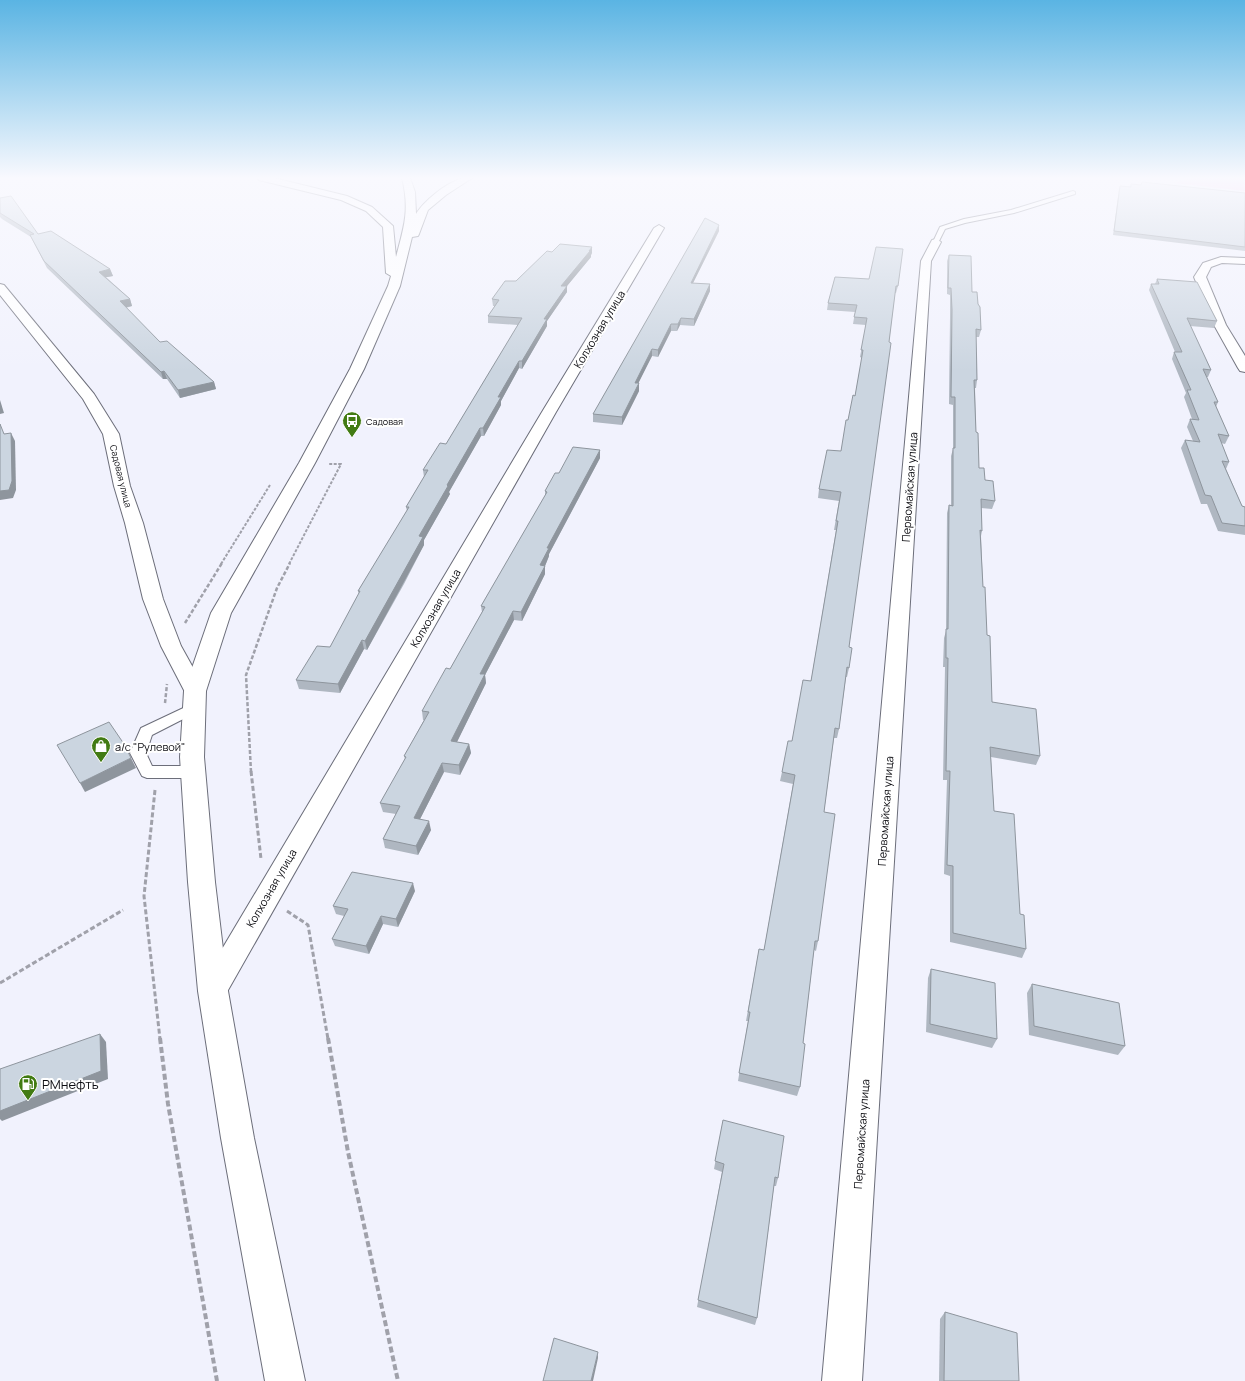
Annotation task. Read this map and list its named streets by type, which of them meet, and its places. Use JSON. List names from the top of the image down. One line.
{"streets":{"street":["Колхозная улица","Садовая улица","Первомайская улица"]},"places":{"bus stop":["Садовая"],"shop":["а/с \"Рулевой\""],"fuel station":["РМнефть"]}}
